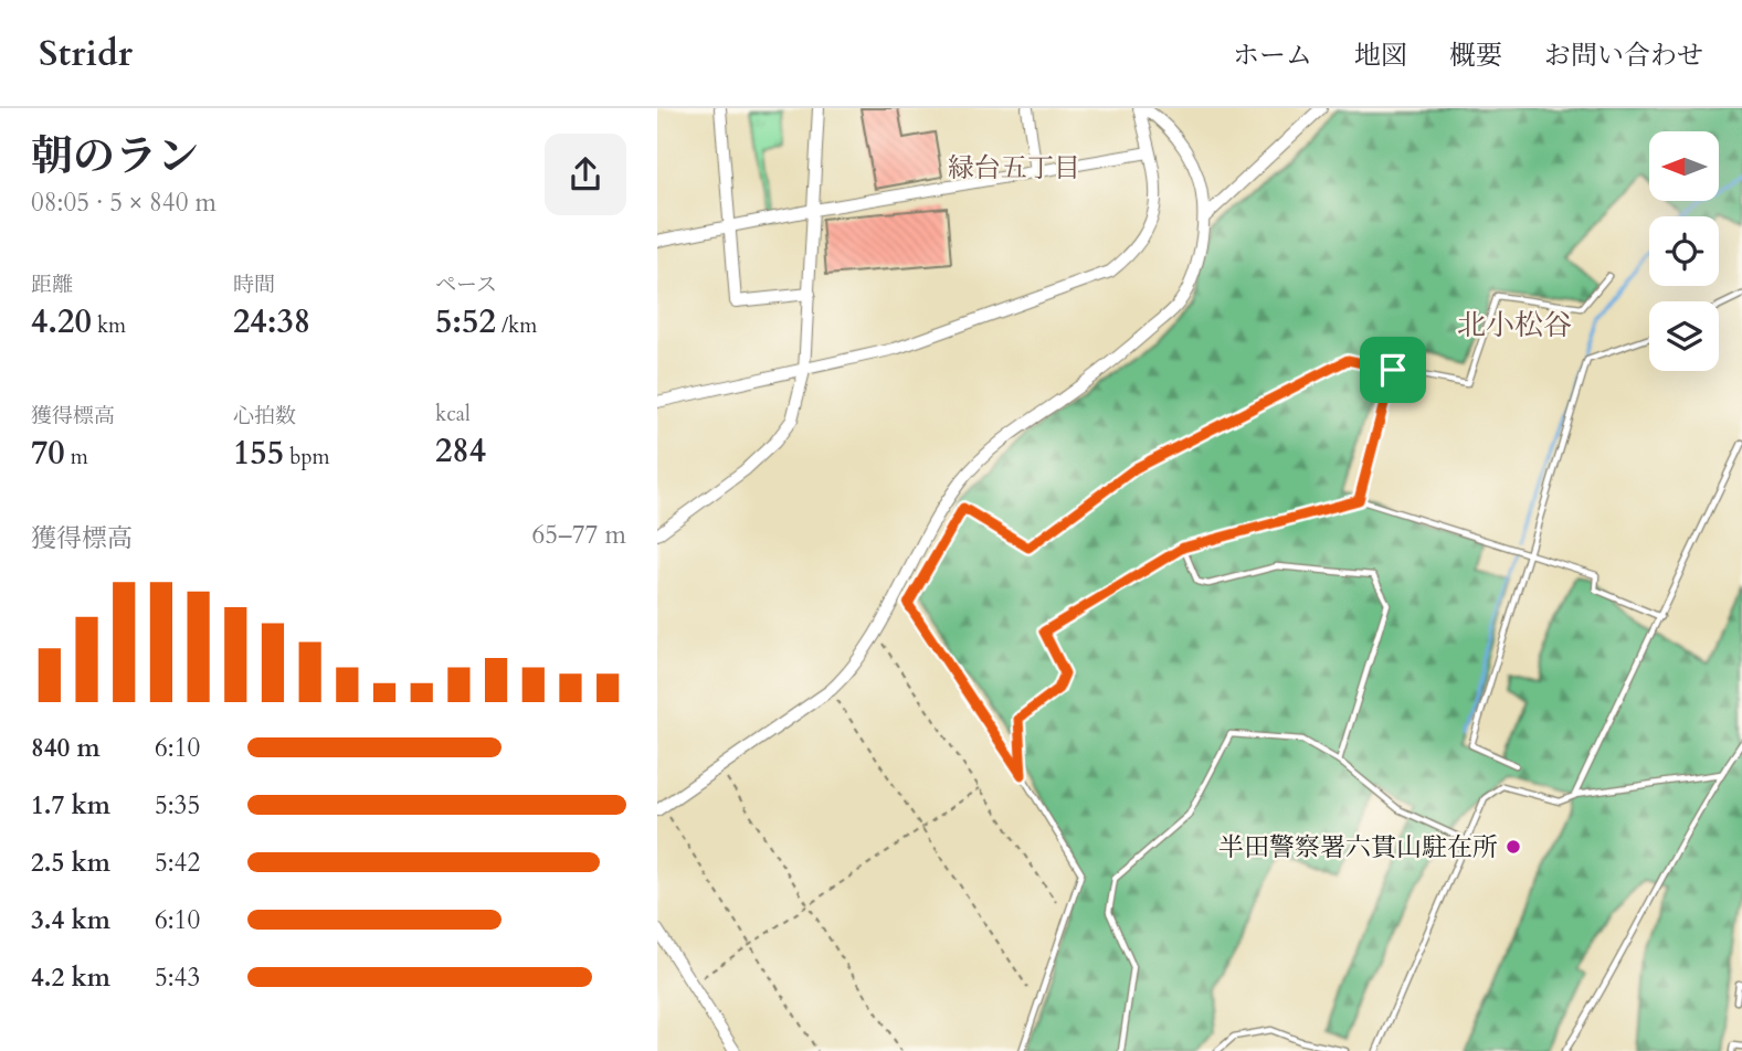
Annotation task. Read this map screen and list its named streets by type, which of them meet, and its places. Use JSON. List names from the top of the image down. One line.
{"districts":["緑台五丁目","北小松谷"],"places":["半田警察署六貫山駐在所"],"north":"left","page":{"header":"Stridr","nav":["ホーム","地図","概要","お問い合わせ"],"heading":["朝のラン","08:05 · 5 × 840 m"],"stats":[["距離","4.20 km"],["時間","24:38"],["ペース","5:52 /km"],["獲得標高","70 m"],["心拍数","155 bpm"],["kcal","284"]],"chart":["獲得標高","65–77 m"],"list":[{"name":"840 m","note":"6:10"},{"name":"1.7 km","note":"5:35"},{"name":"2.5 km","note":"5:42"},{"name":"3.4 km","note":"6:10"},{"name":"4.2 km","note":"5:43"}]}}
